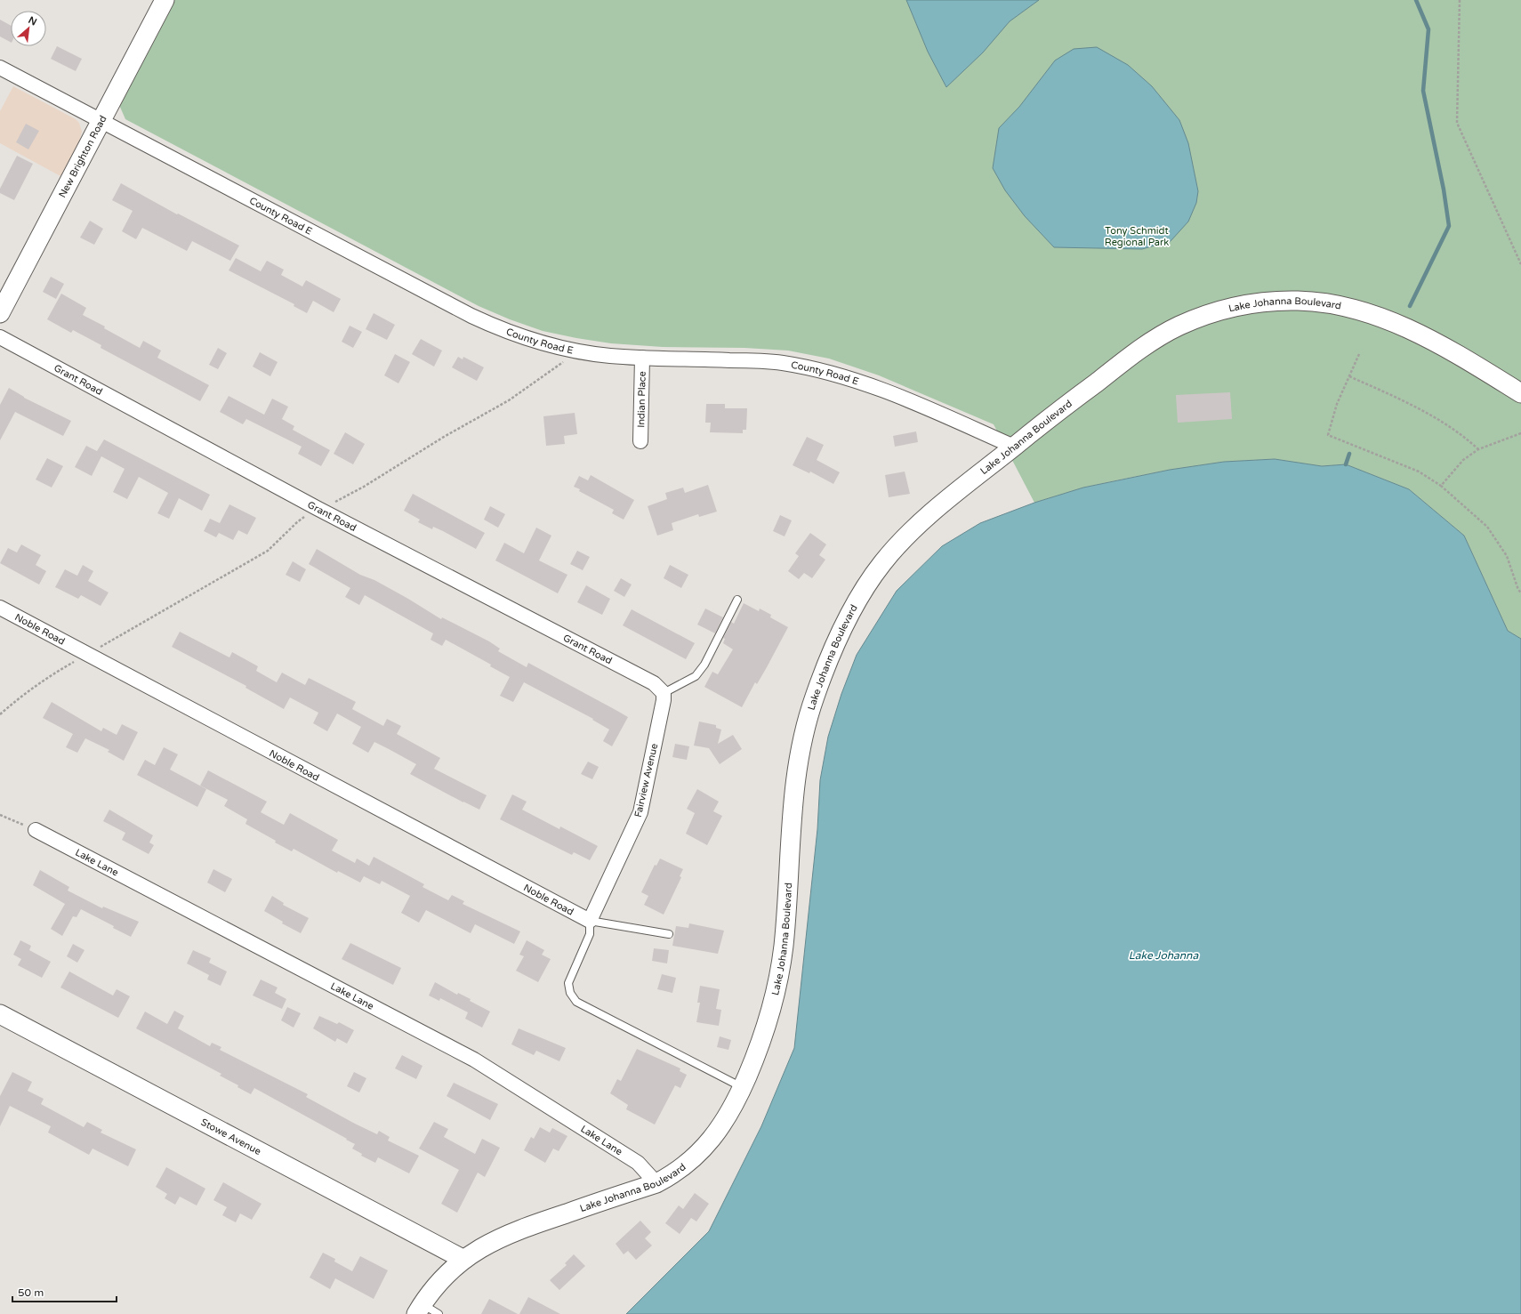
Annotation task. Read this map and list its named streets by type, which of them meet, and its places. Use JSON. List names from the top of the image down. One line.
{"streets":{"street":["New Brighton Road","County Road E","Lake Johanna Boulevard","Grant Road","Indian Place","Noble Road","Fairview Avenue","Lake Lane","Stowe Avenue"]},"crossings":[["New Brighton Road","County Road E"],["County Road E","Lake Johanna Boulevard"],["County Road E","Indian Place"],["Lake Johanna Boulevard","Lake Lane"],["Lake Johanna Boulevard","Stowe Avenue"],["Grant Road","Fairview Avenue"],["Noble Road","Fairview Avenue"]],"water":["Lake Johanna"],"parks":["Tony Schmidt Regional Park"],"scale_bar":"50 m","north":"top right"}
